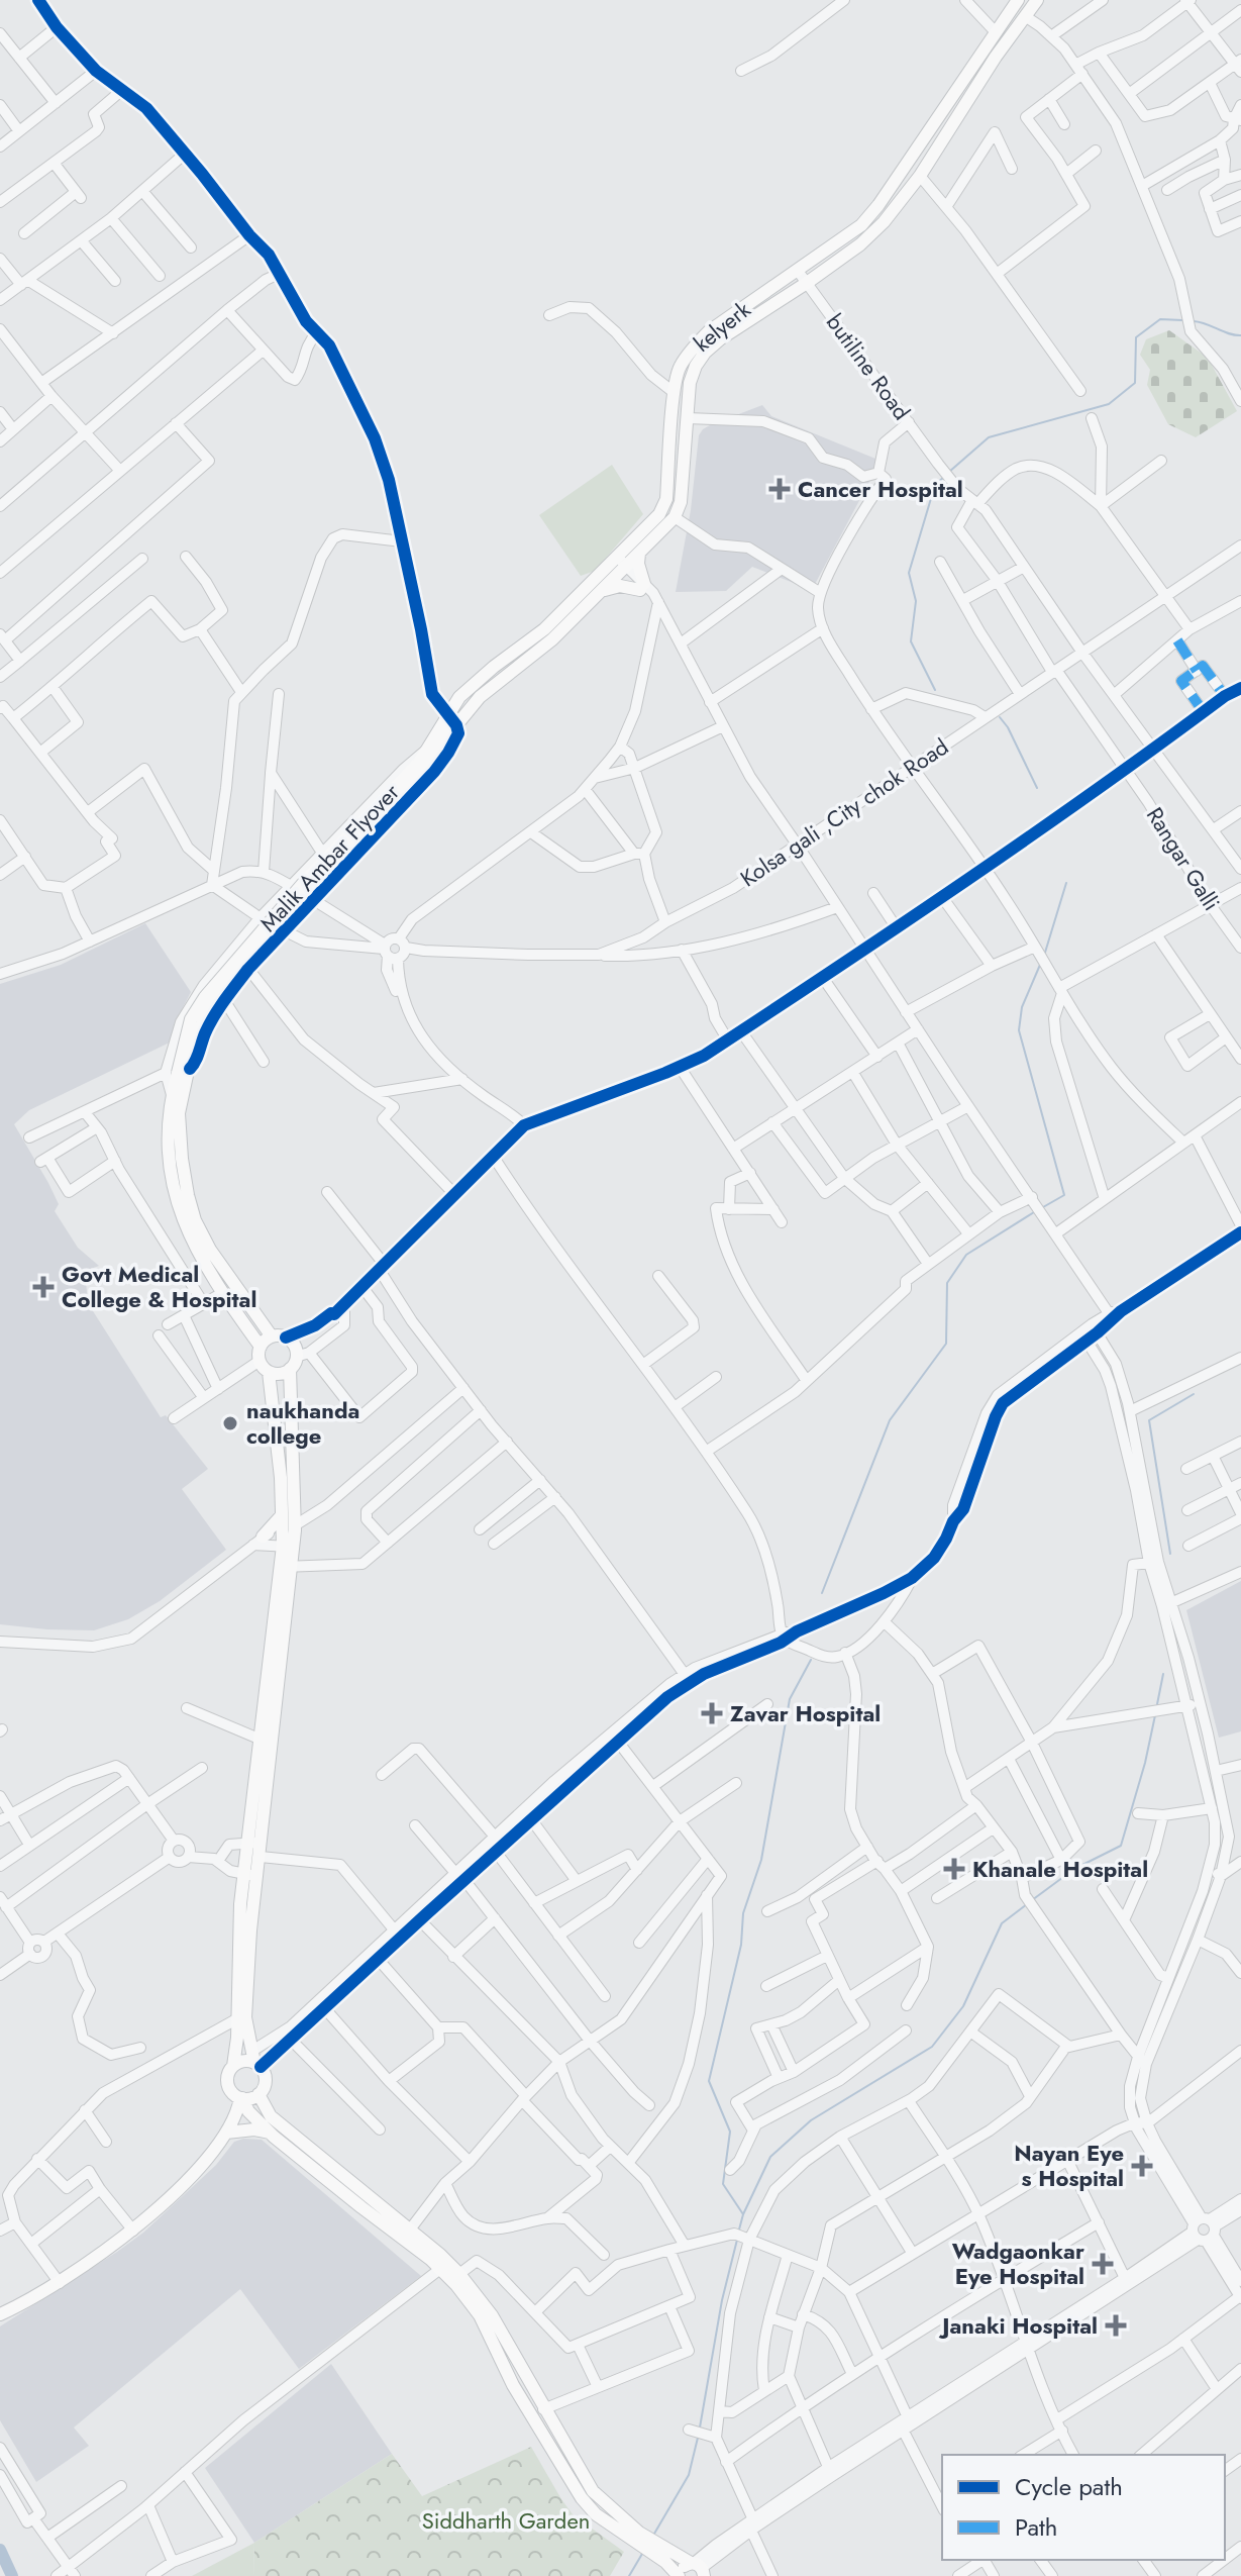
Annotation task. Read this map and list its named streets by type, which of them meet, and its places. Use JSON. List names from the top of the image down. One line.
{"streets":{"main road":["kelyerk","Malik Ambar Flyover"],"street":["butiline Road","Kolsa gali ,City chok Road","Rangar Galli"]},"crossings":[["kelyerk","butiline Road"],["kelyerk","Malik Ambar Flyover"],["butiline Road","Kolsa gali ,City chok Road"],["butiline Road","Rangar Galli"],["Kolsa gali ,City chok Road","Rangar Galli"]],"parks":["Siddharth Garden"],"places":{"health":["Cancer Hospital","Govt Medical College & Hospital","Zavar Hospital","Khanale Hospital","Nayan Eye s Hospital","Wadgaonkar Eye Hospital","Janaki Hospital"],"other":["naukhanda college"]},"legend":["Cycle path","Path"]}
